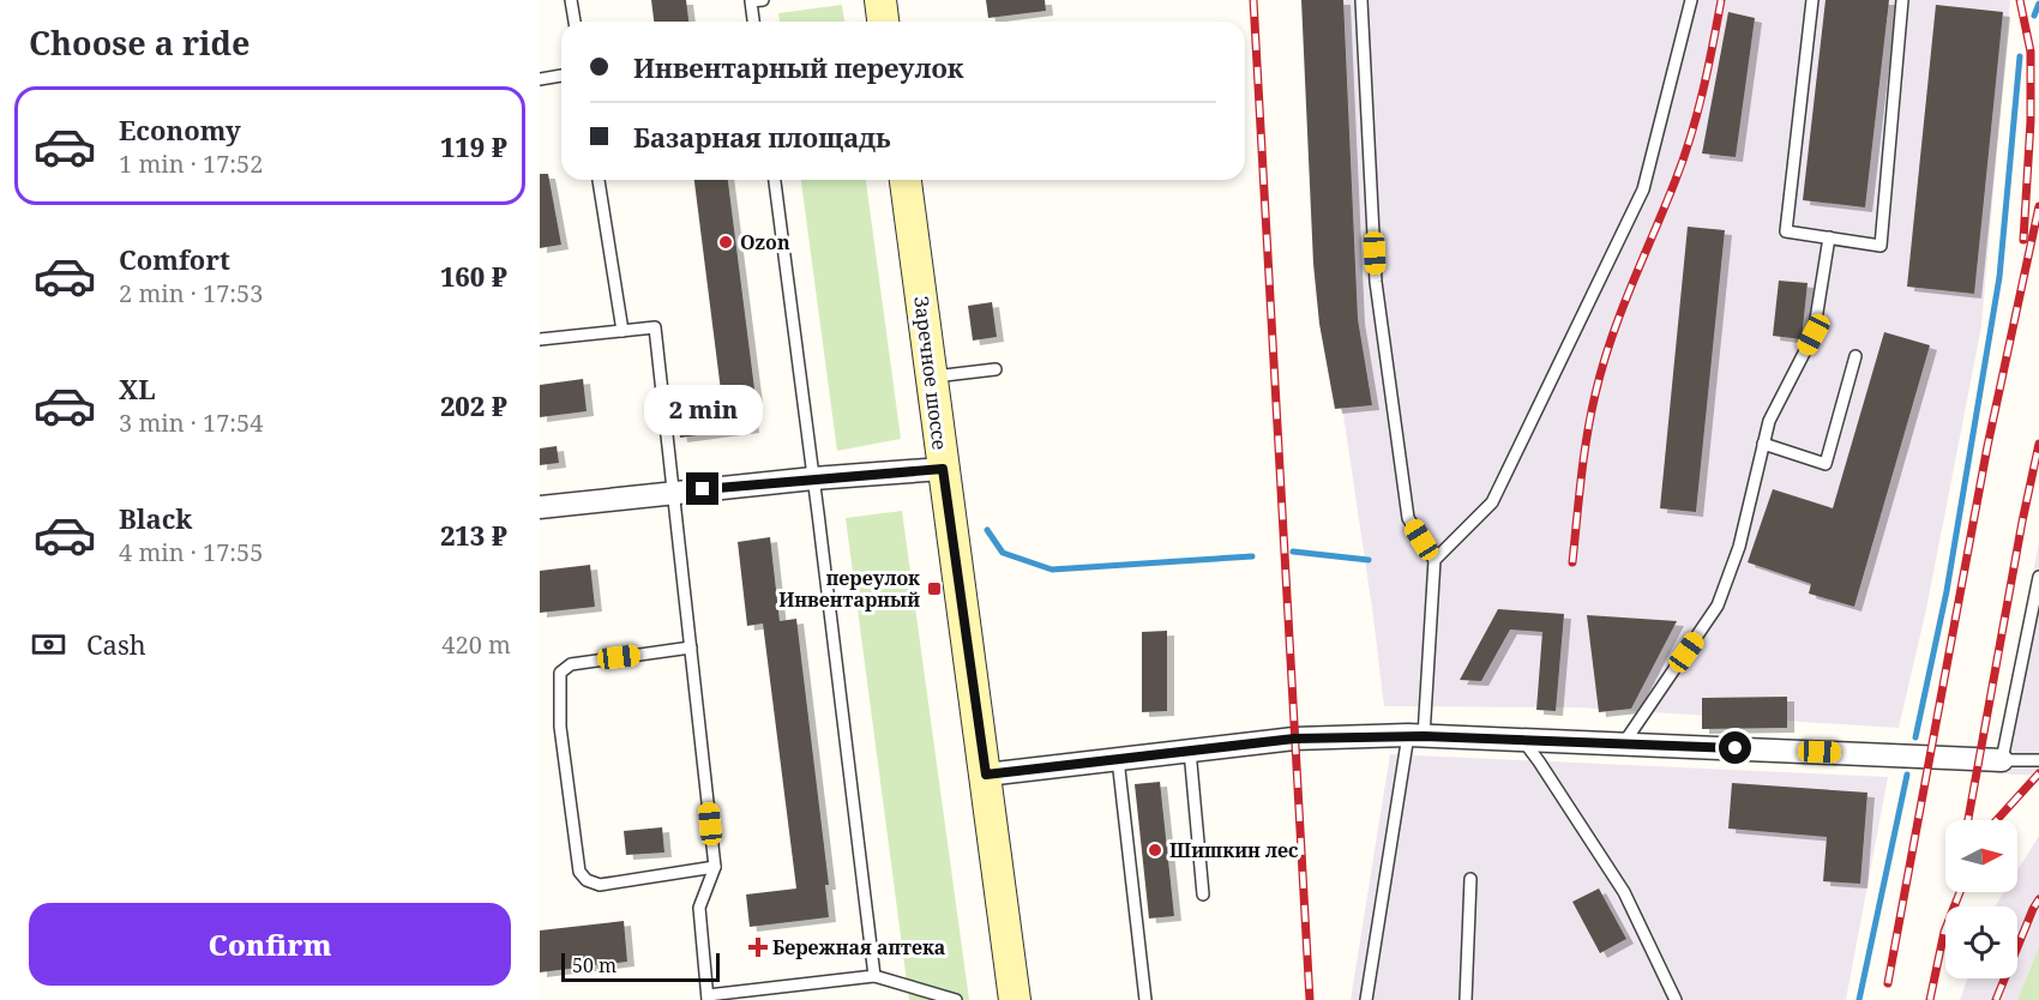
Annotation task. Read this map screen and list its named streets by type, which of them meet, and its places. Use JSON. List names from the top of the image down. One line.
{"streets":{"main road":["Заречное шоссе"]},"places":{"other":["Ozon","Шишкин лес"],"transit":["переулок Инвентарный"],"health":["Бережная аптека"]},"scale_bar":"50 m","north":"right","page":{"heading":"Choose a ride","banner":["Инвентарный переулок","Базарная площадь"],"list":[{"name":"Economy","note":"1 min · 17:52","value":"119 ₽"},{"name":"Comfort","note":"2 min · 17:53","value":"160 ₽"},{"name":"XL","note":"3 min · 17:54","value":"202 ₽"},{"name":"Black","note":"4 min · 17:55","value":"213 ₽"}],"bubble":"2 min","pay":["Cash","420 m"],"buttons":"Confirm","scale":"50 m"}}
